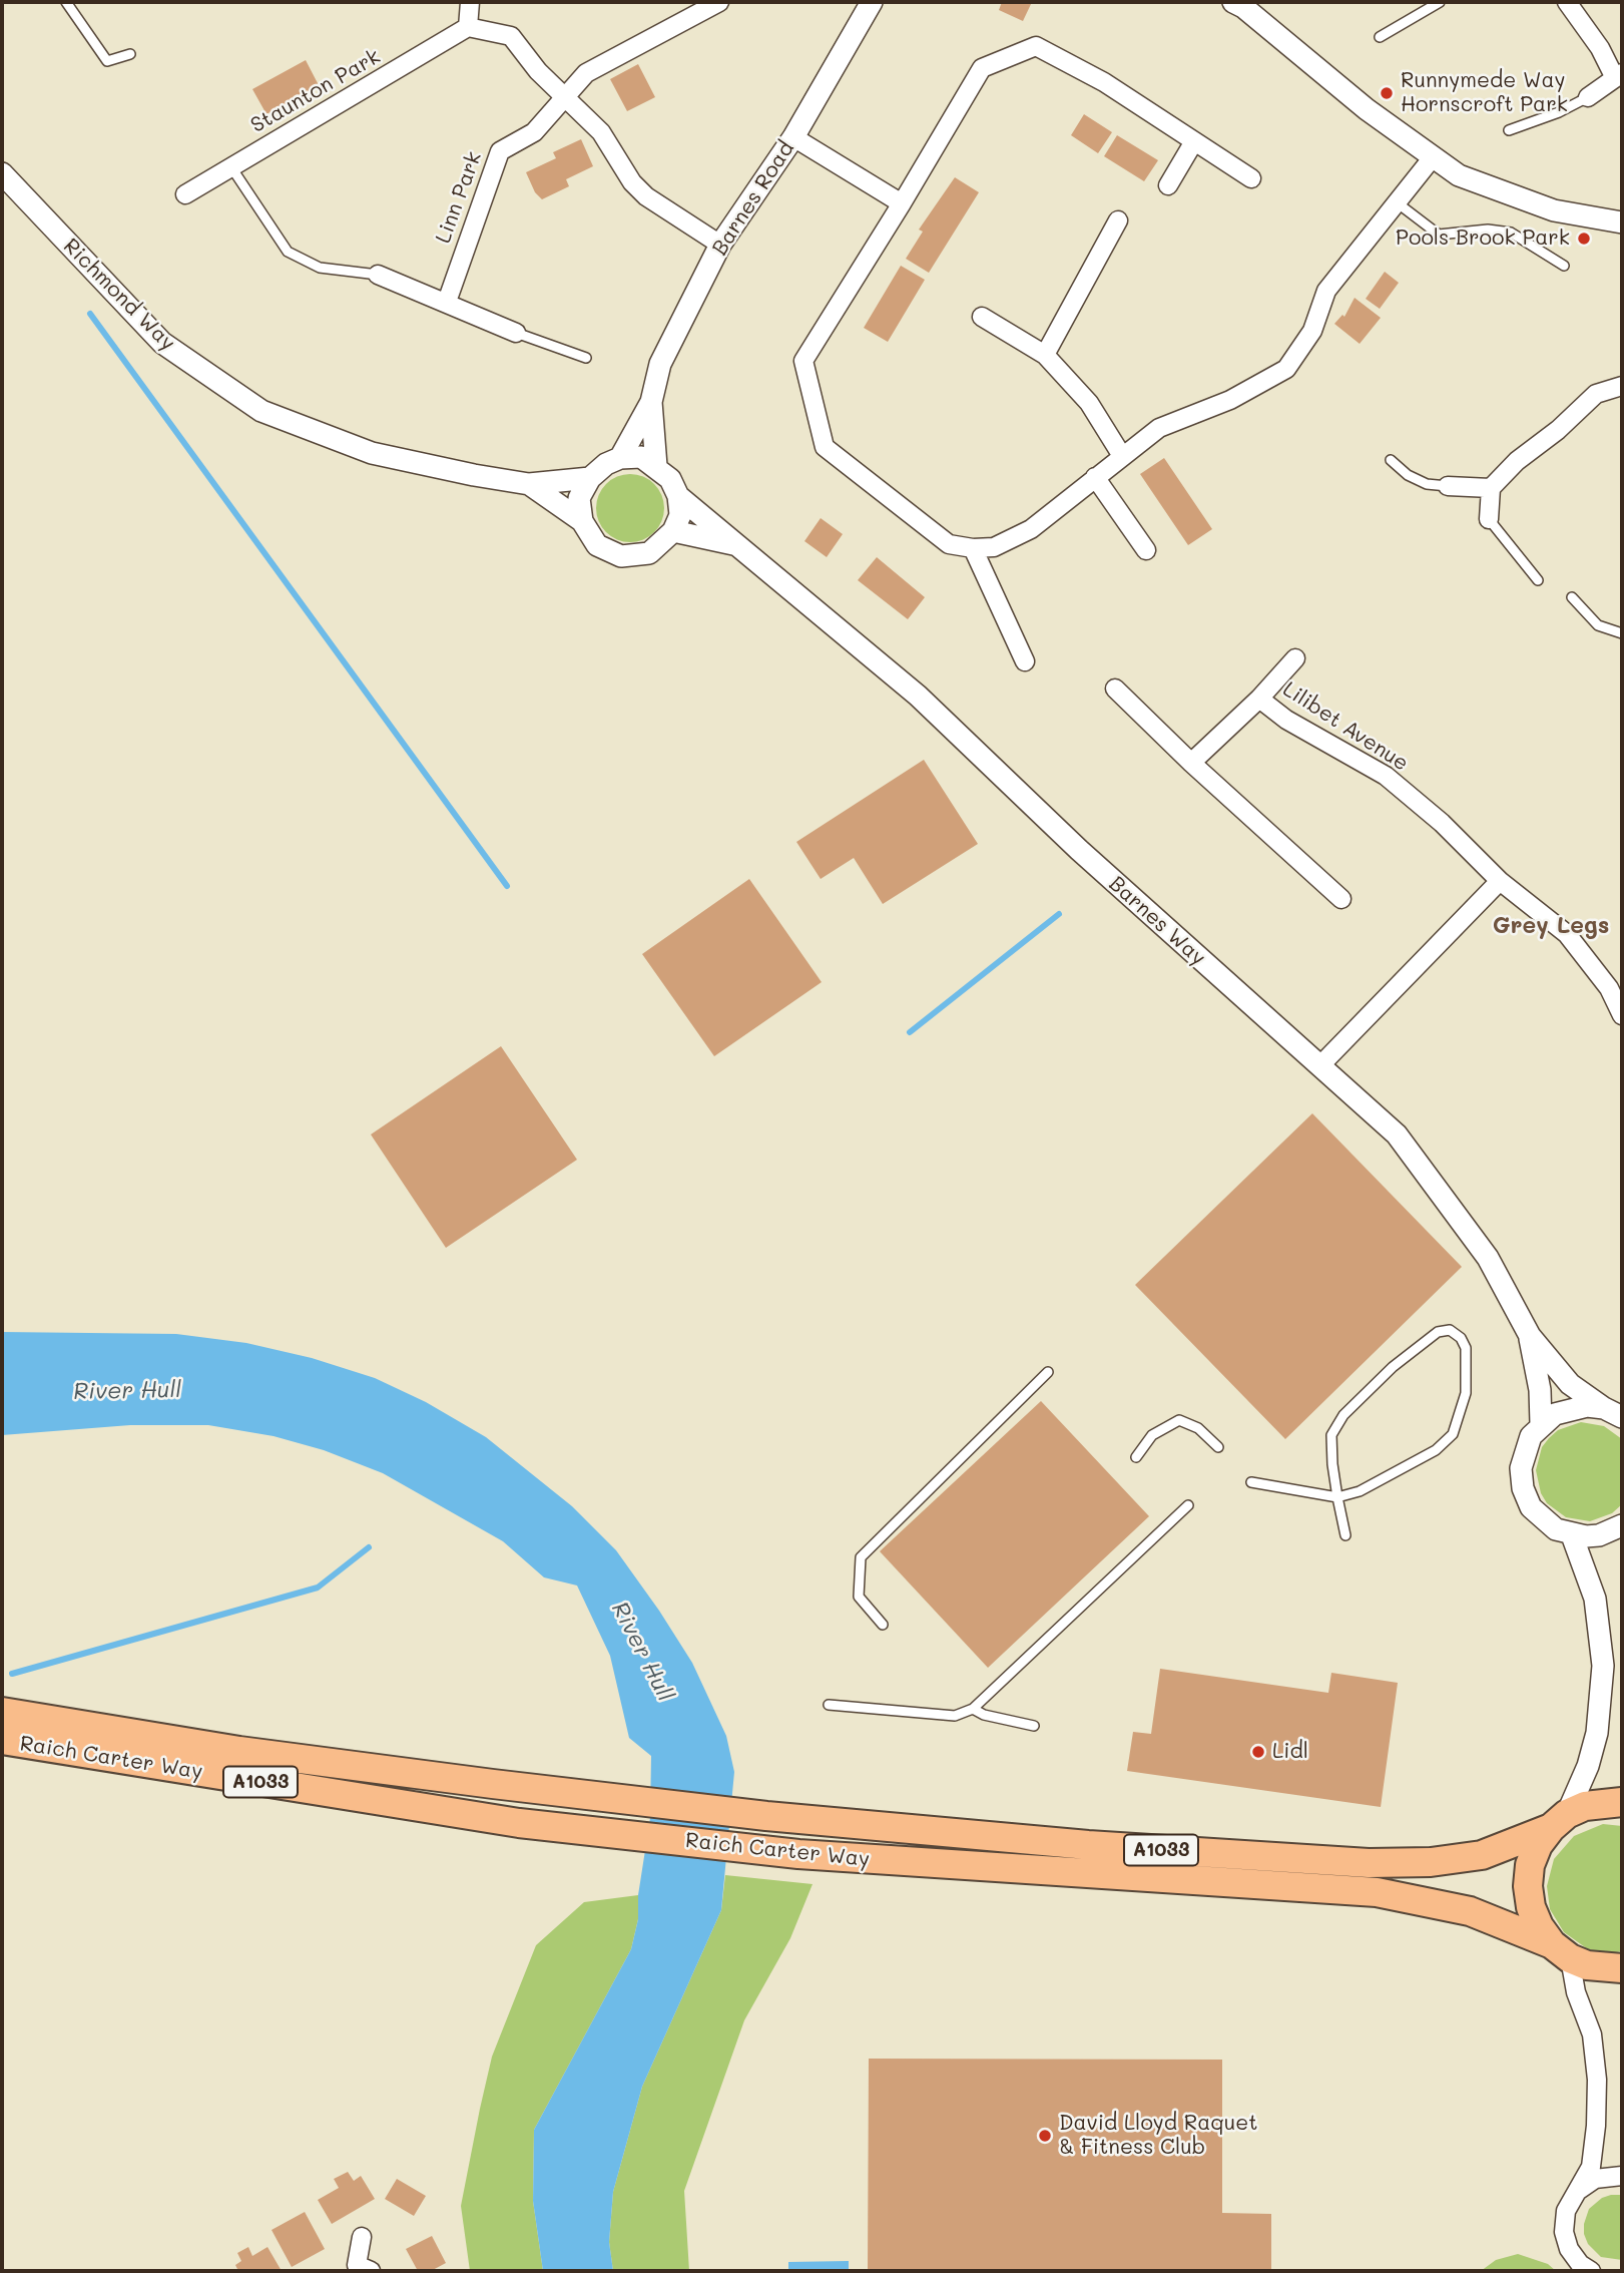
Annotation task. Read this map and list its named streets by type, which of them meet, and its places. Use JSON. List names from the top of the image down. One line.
{"streets":{"highway":["Raich Carter Way","A1033"],"street":["Staunton Park","Linn Park","Barnes Road","Richmond Way","Lilibet Avenue","Barnes Way"]},"crossings":[["Barnes Road","Richmond Way"],["Barnes Road","Barnes Way"],["Richmond Way","Barnes Way"],["Raich Carter Way","A1033"]],"districts":["Grey Legs"],"water":["River Hull"],"places":["Runnymede Way Hornscroft Park","Pools Brook Park","Lidl","David Lloyd Raquet & Fitness Club"]}
